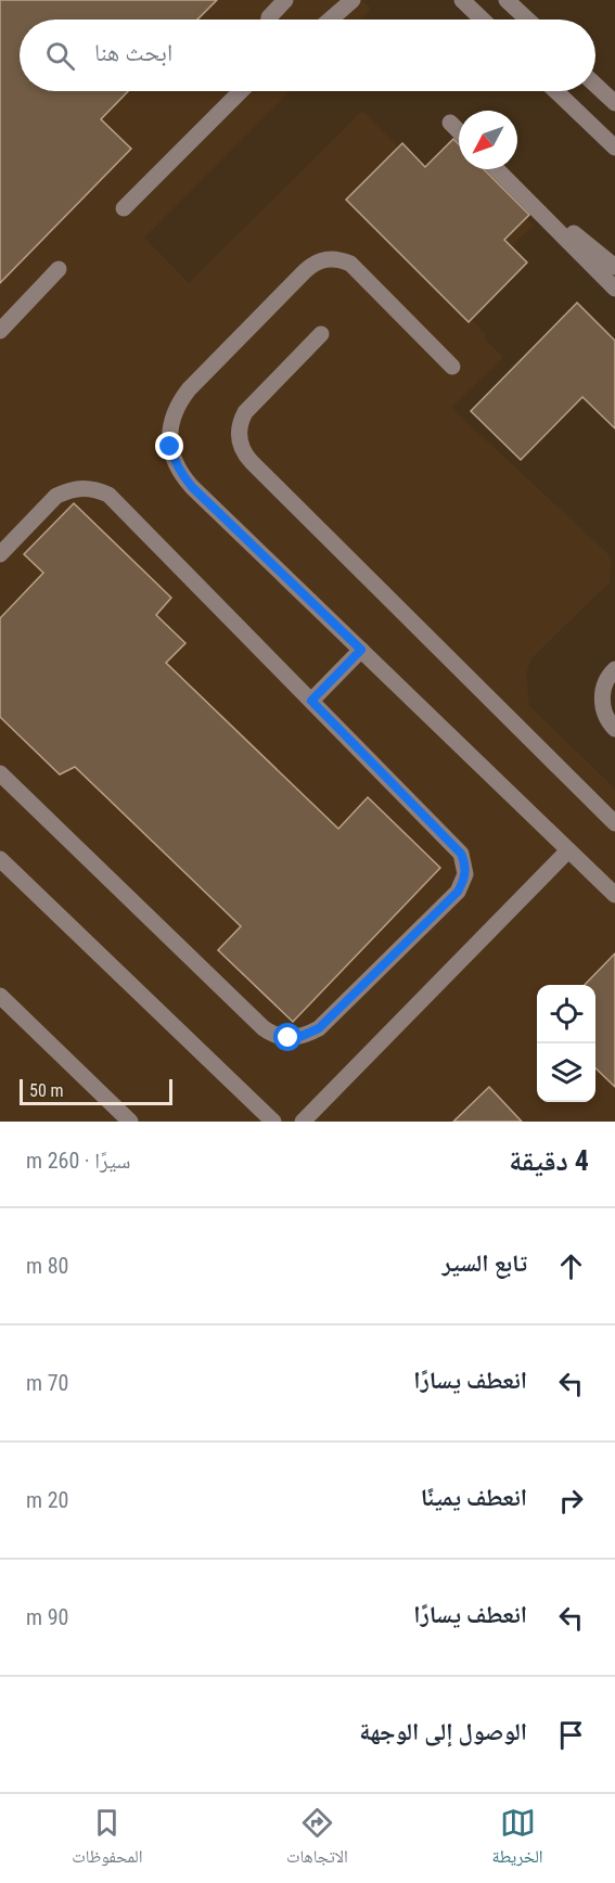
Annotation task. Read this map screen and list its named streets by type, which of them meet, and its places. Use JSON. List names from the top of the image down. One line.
{"scale_bar":"50 m","north":"bottom left","page":{"search":"ابحث هنا","scale":"50 m","heading":["4 دقيقة","سيرًا · 260 m"],"list":[["تابع السير","80 m"],["انعطف يسارًا","70 m"],["انعطف يمينًا","20 m"],["انعطف يسارًا","90 m"],"الوصول إلى الوجهة"],"nav":["الخريطة","الاتجاهات","المحفوظات"]}}
